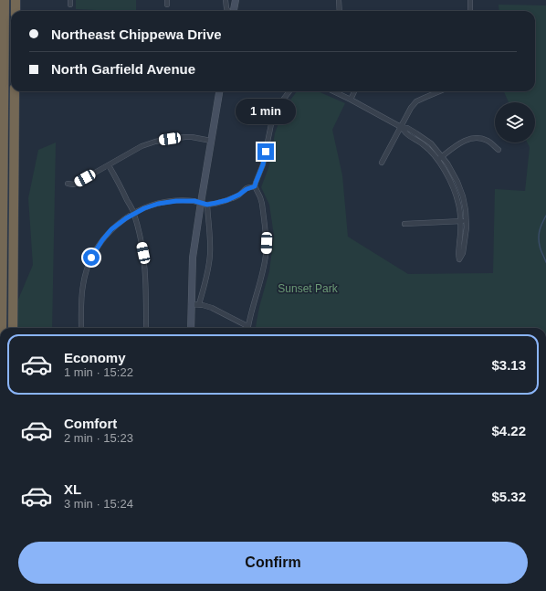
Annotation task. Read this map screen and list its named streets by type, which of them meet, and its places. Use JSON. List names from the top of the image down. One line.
{"parks":["Sunset Park"],"page":{"banner":["Northeast Chippewa Drive","North Garfield Avenue"],"bubble":"1 min","list":[{"name":"Economy","note":"1 min · 15:22","value":"$3.13"},{"name":"Comfort","note":"2 min · 15:23","value":"$4.22"},{"name":"XL","note":"3 min · 15:24","value":"$5.32"}],"buttons":"Confirm"}}
